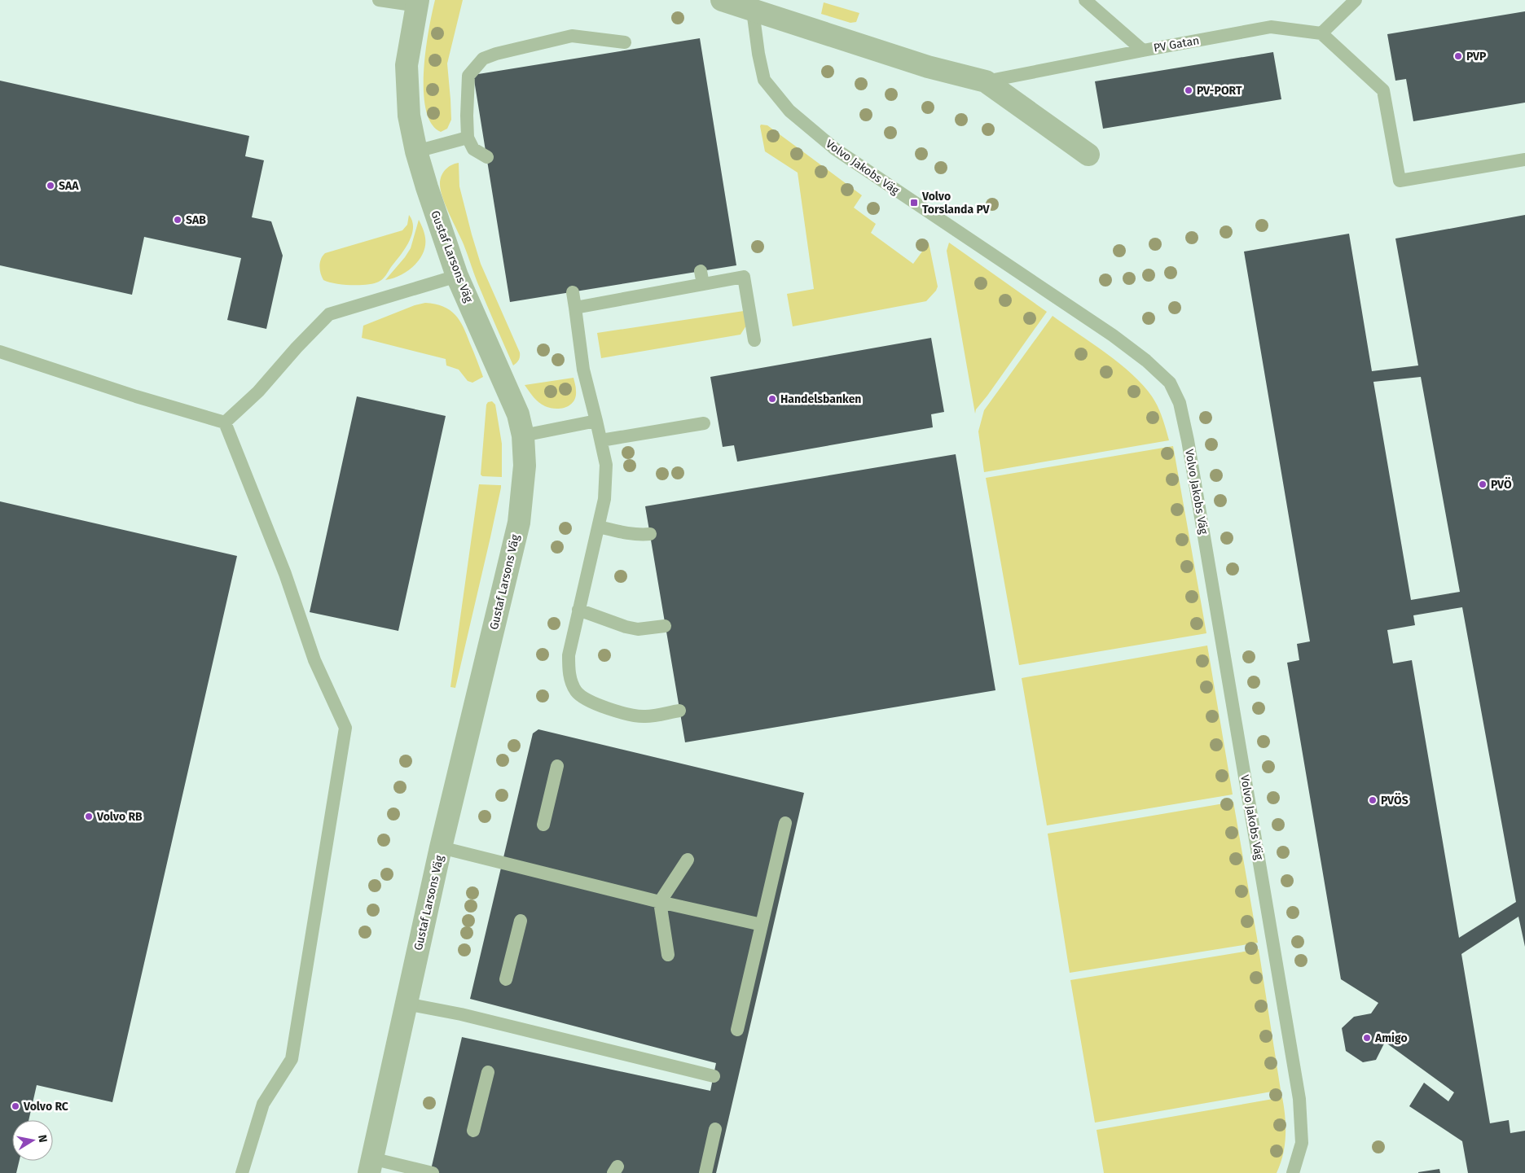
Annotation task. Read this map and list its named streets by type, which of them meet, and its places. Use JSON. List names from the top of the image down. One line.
{"streets":{"street":["Gustaf Larsons Väg"],"lane":["PV Gatan","Volvo Jakobs Väg"]},"places":{"other":["PVP","PV-PORT","SAA","SAB","Handelsbanken","PVÖ","PVÖS","Volvo RB","Amigo","Volvo RC"],"transit":["Volvo Torslanda PV"]},"north":"right"}
